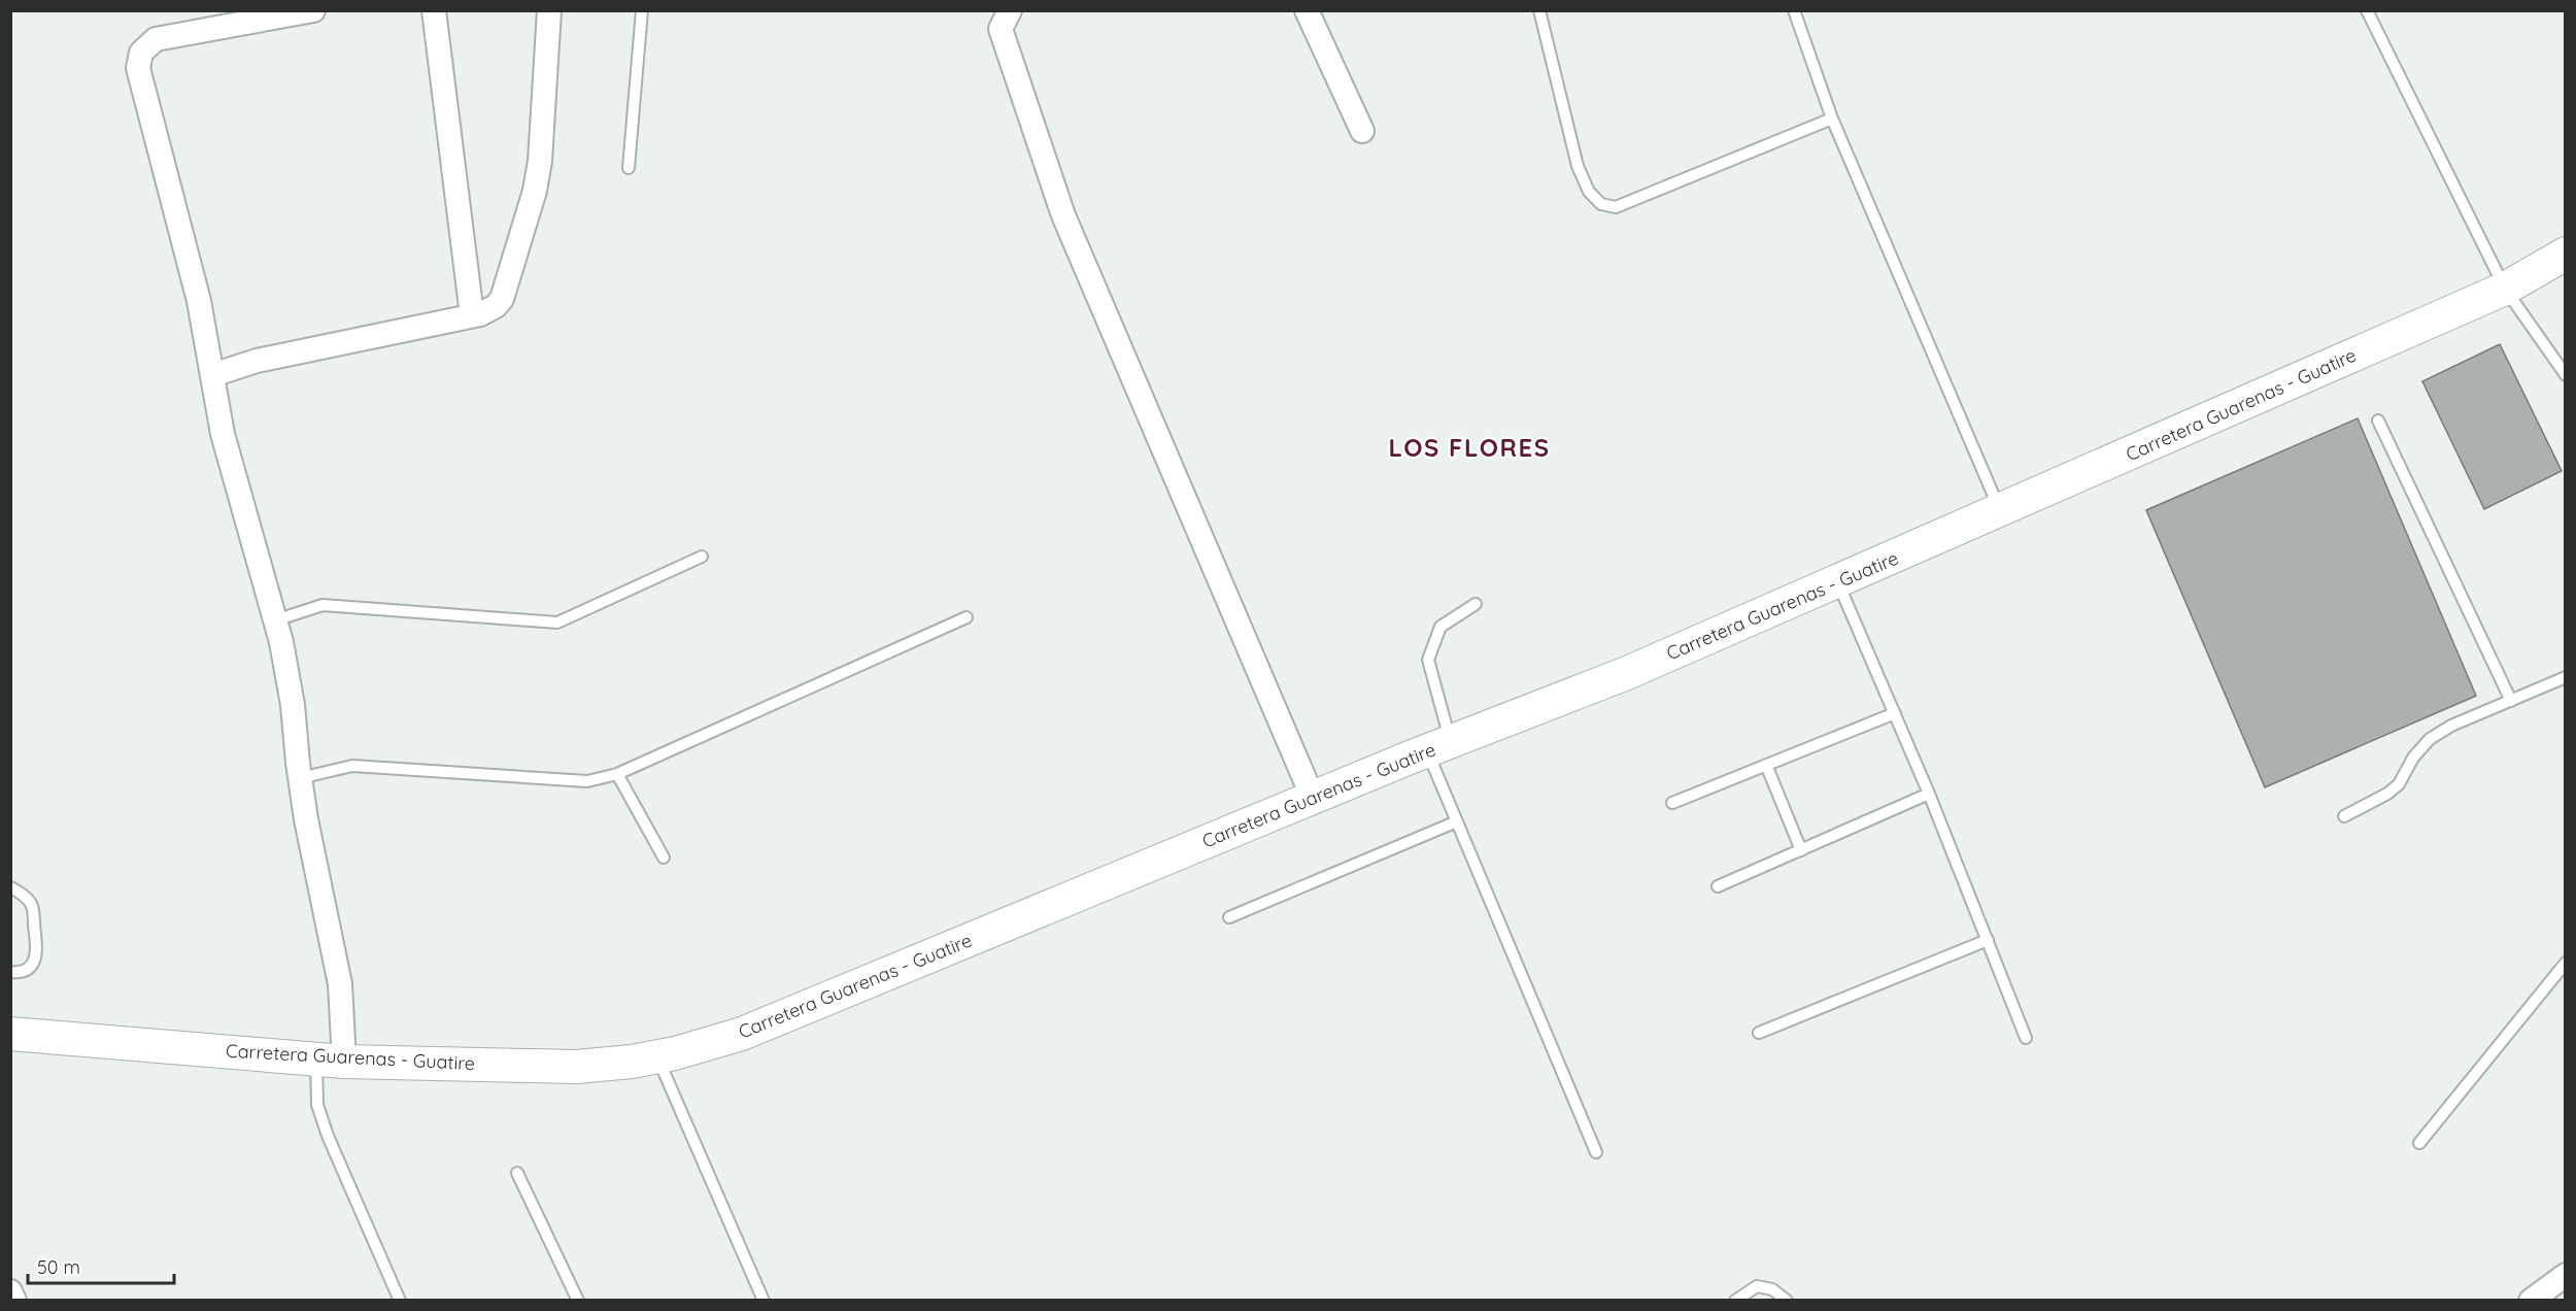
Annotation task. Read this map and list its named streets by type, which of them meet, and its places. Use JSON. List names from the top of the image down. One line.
{"streets":{"main road":["Carretera Guarenas - Guatire"]},"districts":["LOS FLORES"],"scale_bar":"50 m"}
